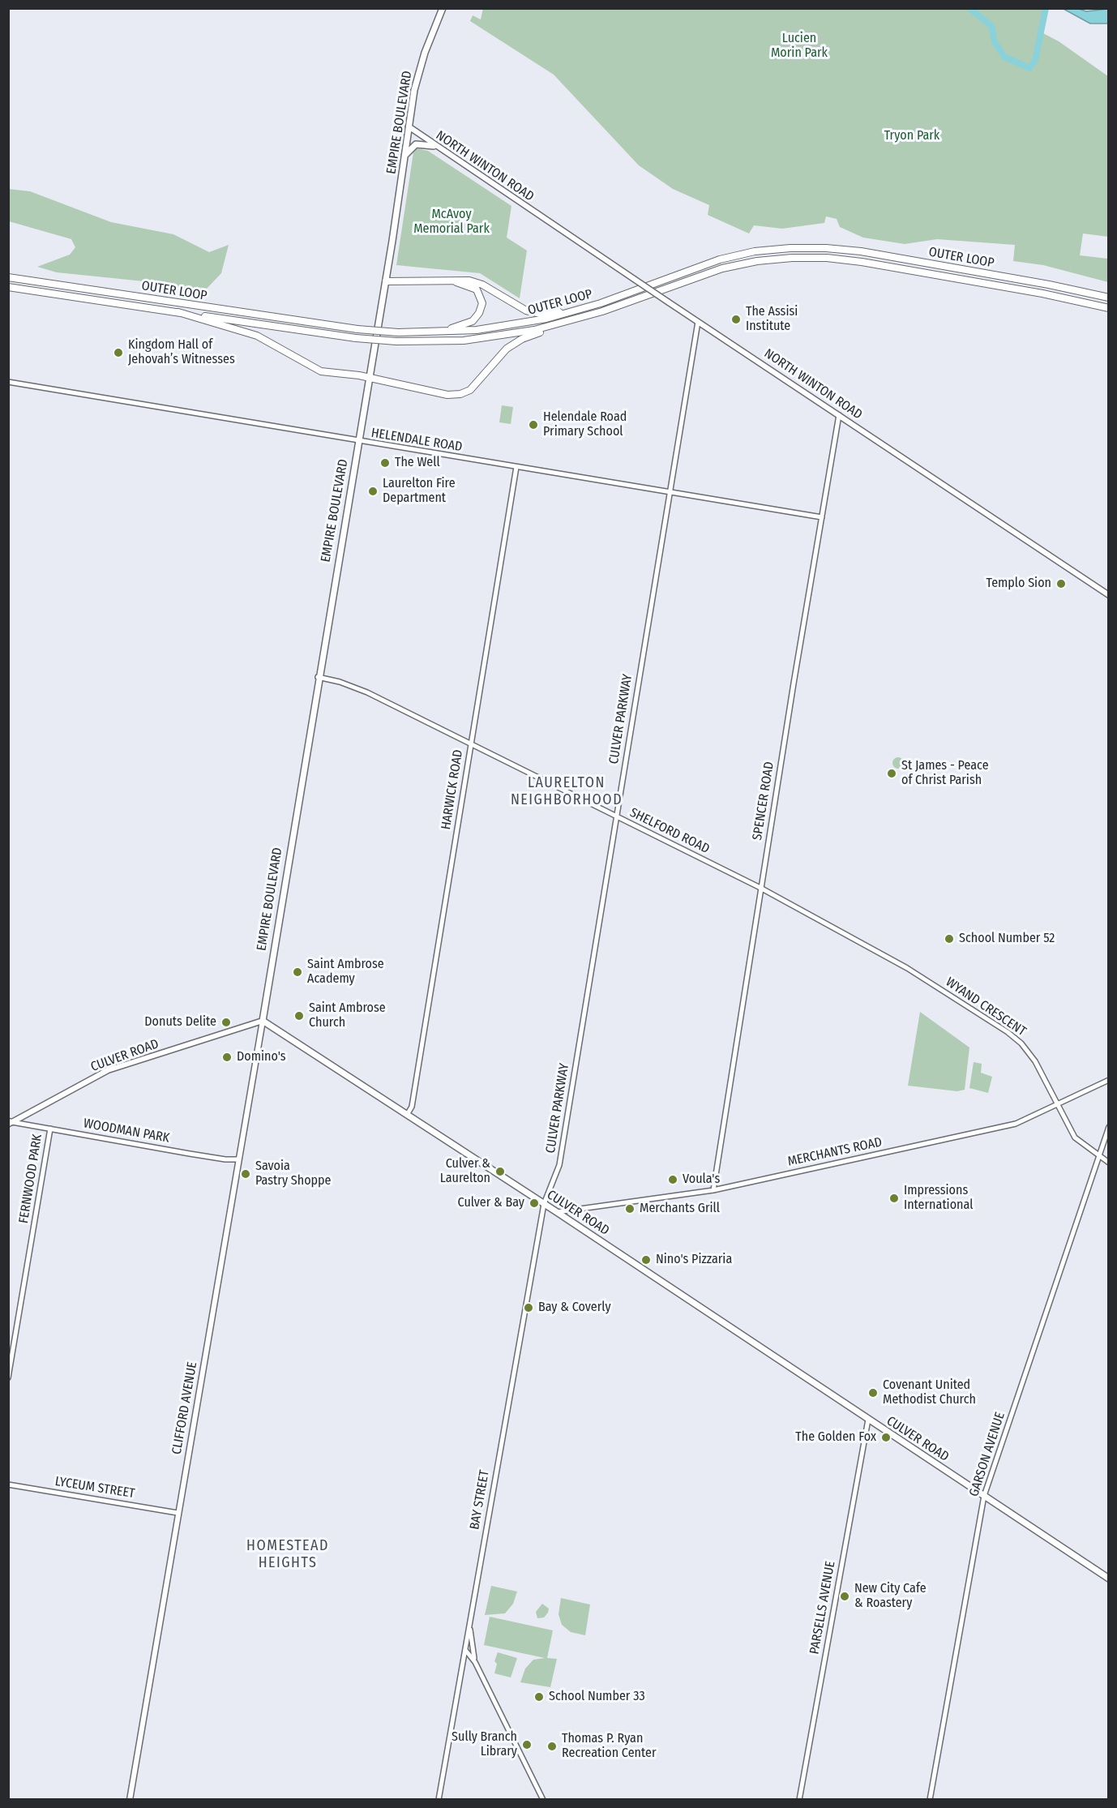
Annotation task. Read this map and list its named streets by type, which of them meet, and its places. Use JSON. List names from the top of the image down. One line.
{"streets":{"highway":["OUTER LOOP"],"main road":["EMPIRE BOULEVARD","NORTH WINTON ROAD","CULVER ROAD","CLIFFORD AVENUE"],"street":["HELENDALE ROAD","CULVER PARKWAY","HARWICK ROAD","SPENCER ROAD","SHELFORD ROAD","WYAND CRESCENT","WOODMAN PARK","MERCHANTS ROAD","FERNWOOD PARK","GARSON AVENUE","LYCEUM STREET","BAY STREET","PARSELLS AVENUE"]},"crossings":[["EMPIRE BOULEVARD","NORTH WINTON ROAD"],["EMPIRE BOULEVARD","HELENDALE ROAD"],["EMPIRE BOULEVARD","SHELFORD ROAD"],["EMPIRE BOULEVARD","CULVER ROAD"],["EMPIRE BOULEVARD","CLIFFORD AVENUE"],["NORTH WINTON ROAD","CULVER PARKWAY"],["NORTH WINTON ROAD","SPENCER ROAD"],["HELENDALE ROAD","CULVER PARKWAY"],["HELENDALE ROAD","HARWICK ROAD"],["HELENDALE ROAD","SPENCER ROAD"],["CULVER PARKWAY","SHELFORD ROAD"],["CULVER PARKWAY","CULVER ROAD"],["CULVER PARKWAY","BAY STREET"],["HARWICK ROAD","SHELFORD ROAD"],["HARWICK ROAD","CULVER ROAD"],["SPENCER ROAD","SHELFORD ROAD"],["SPENCER ROAD","MERCHANTS ROAD"],["SHELFORD ROAD","WYAND CRESCENT"],["WYAND CRESCENT","MERCHANTS ROAD"],["WYAND CRESCENT","GARSON AVENUE"],["CULVER ROAD","WOODMAN PARK"],["CULVER ROAD","MERCHANTS ROAD"],["CULVER ROAD","CLIFFORD AVENUE"],["CULVER ROAD","GARSON AVENUE"],["CULVER ROAD","BAY STREET"],["CULVER ROAD","PARSELLS AVENUE"],["WOODMAN PARK","FERNWOOD PARK"],["WOODMAN PARK","CLIFFORD AVENUE"],["CLIFFORD AVENUE","LYCEUM STREET"]],"districts":["LAURELTON NEIGHBORHOOD","HOMESTEAD HEIGHTS"],"parks":["Lucien Morin Park","Tryon Park","McAvoy Memorial Park"],"places":["The Assisi Institute","Kingdom Hall of Jehovah’s Witnesses","Helendale Road Primary School","The Well","Laurelton Fire Department","Templo Sion","St James - Peace of Christ Parish","School Number 52","Saint Ambrose Academy","Saint Ambrose Church","Donuts Delite","Domino's","Culver & Laurelton","Savoia Pastry Shoppe","Voula's","Impressions International","Culver & Bay","Merchants Grill","Nino's Pizzaria","Bay & Coverly","Covenant United Methodist Church","The Golden Fox","New City Cafe & Roastery","School Number 33","Sully Branch Library","Thomas P. Ryan Recreation Center"]}
